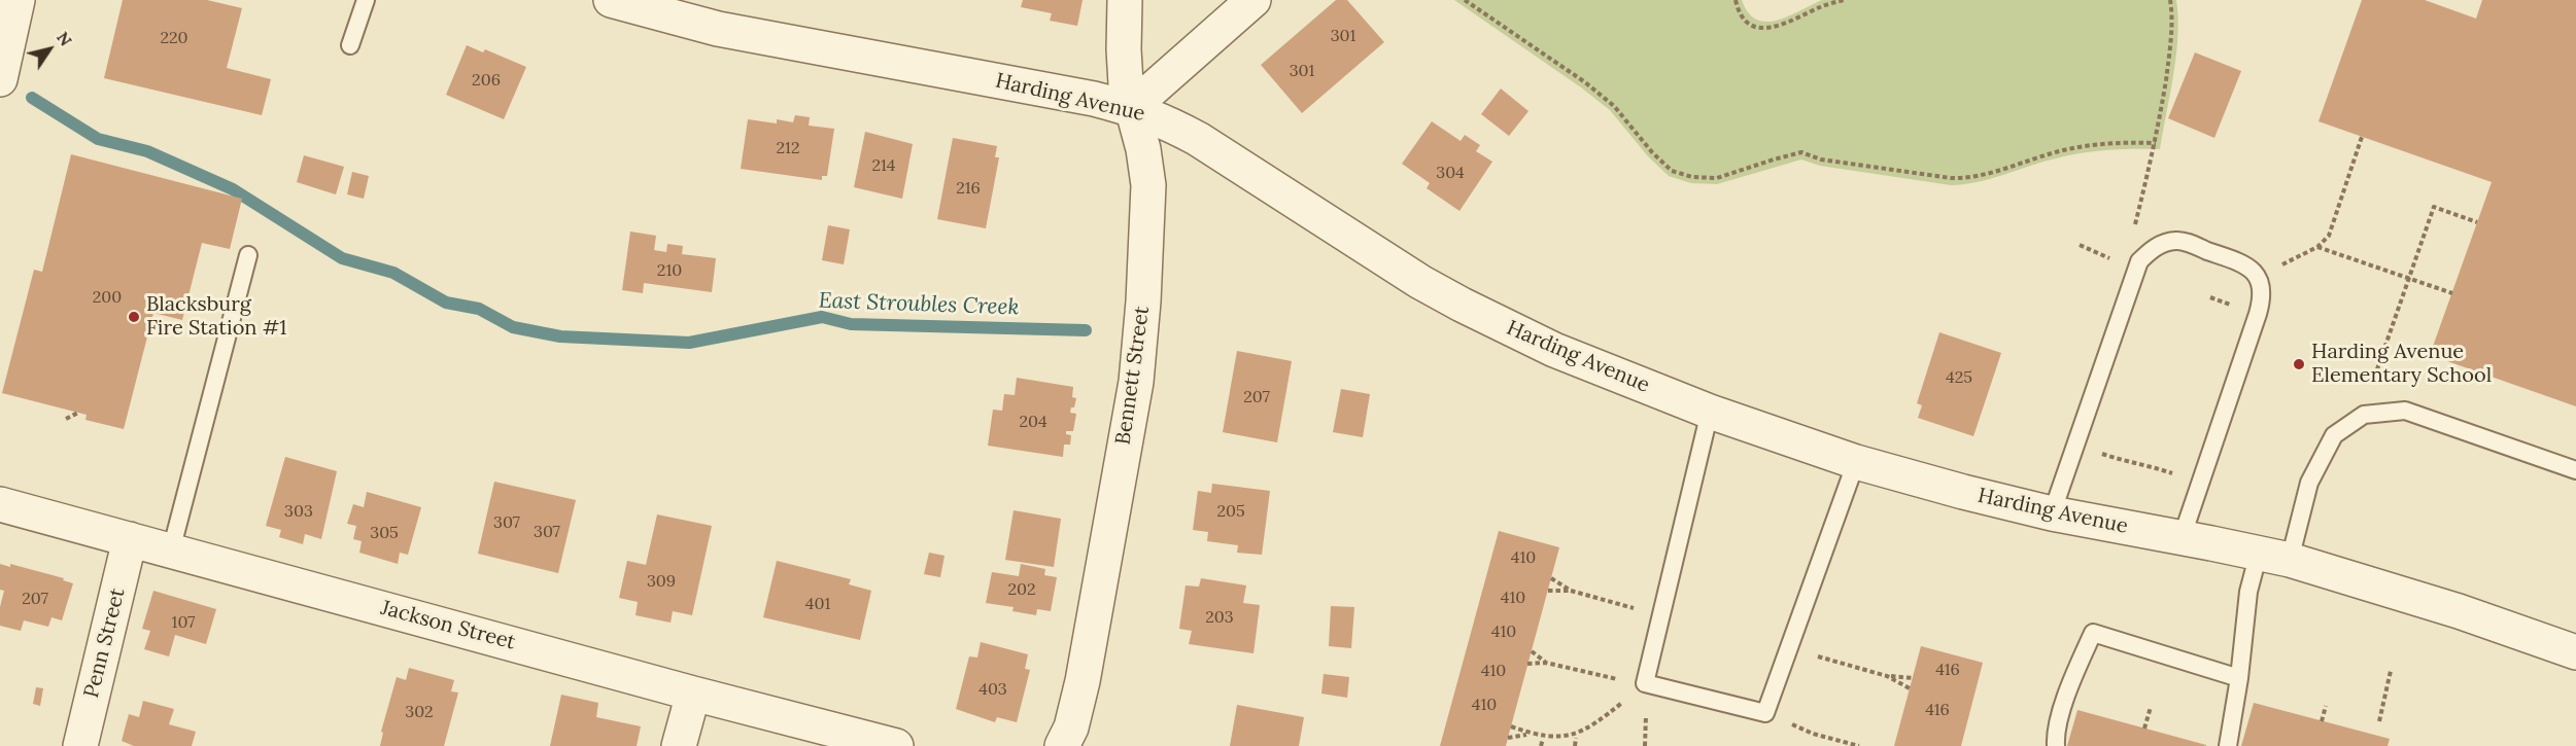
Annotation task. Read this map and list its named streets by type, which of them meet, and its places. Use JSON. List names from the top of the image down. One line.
{"streets":{"street":["Harding Avenue","Bennett Street","Jackson Street","Penn Street"]},"crossings":[["Harding Avenue","Bennett Street"],["Jackson Street","Penn Street"]],"water":["East Stroubles Creek"],"places":["Blacksburg Fire Station #1","Harding Avenue Elementary School"],"house_numbers":["301","220","301","206","212","214","304","216","210","200","425","207","204","303","205","307","307","305","410","309","202","410","207","401","203","107","410","416","410","403","410","416","302"],"north":"top right"}
